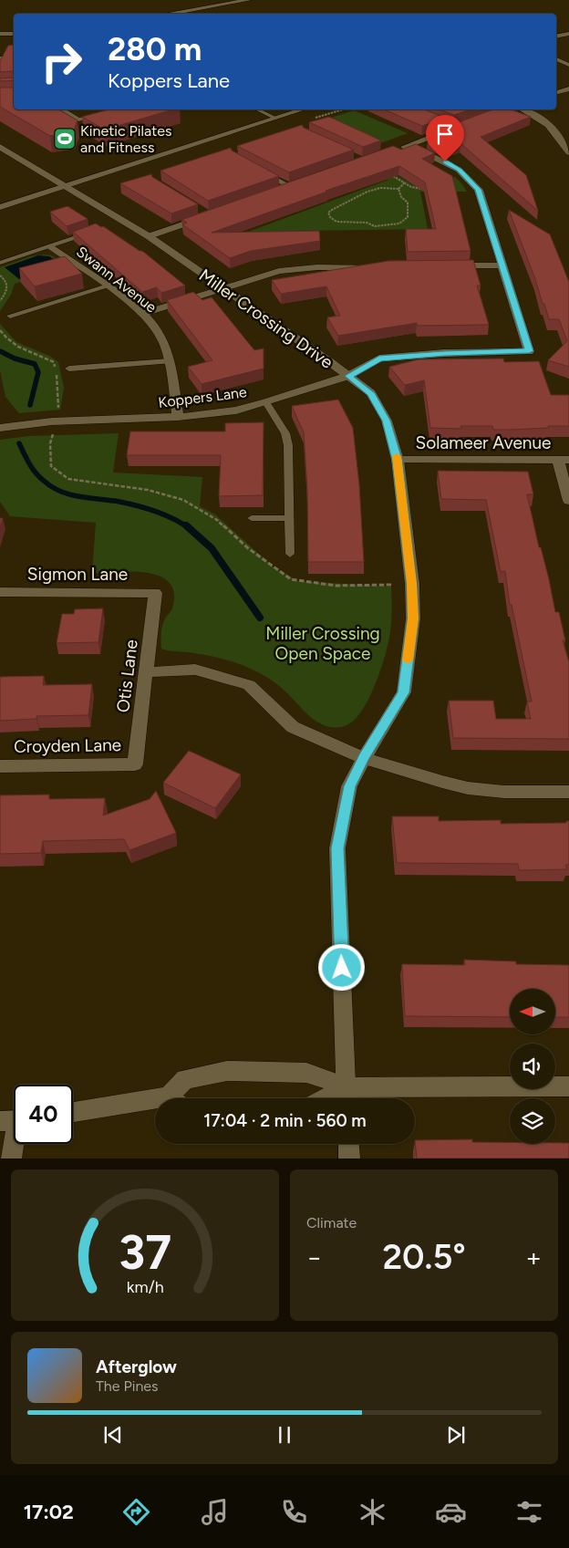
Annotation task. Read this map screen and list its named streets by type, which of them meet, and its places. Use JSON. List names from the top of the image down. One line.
{"streets":{"street":["Swann Avenue","Miller Crossing Drive","Koppers Lane","Solameer Avenue","Sigmon Lane","Otis Lane","Croyden Lane"]},"crossings":[["Swann Avenue","Koppers Lane"],["Miller Crossing Drive","Koppers Lane"],["Miller Crossing Drive","Solameer Avenue"],["Sigmon Lane","Otis Lane"],["Otis Lane","Croyden Lane"]],"parks":["Miller Crossing Open Space"],"places":{"sports":["Kinetic Pilates and Fitness"]},"north":"left","page":{"turn":["280 m","Koppers Lane"],"limit":"40","trip":"17:04 · 2 min · 560 m","tile":"Climate","heat":["−","20.5°","+"],"song":["Afterglow","The Pines"],"tabs":"17:02","gauge":["37","km/h"]}}
